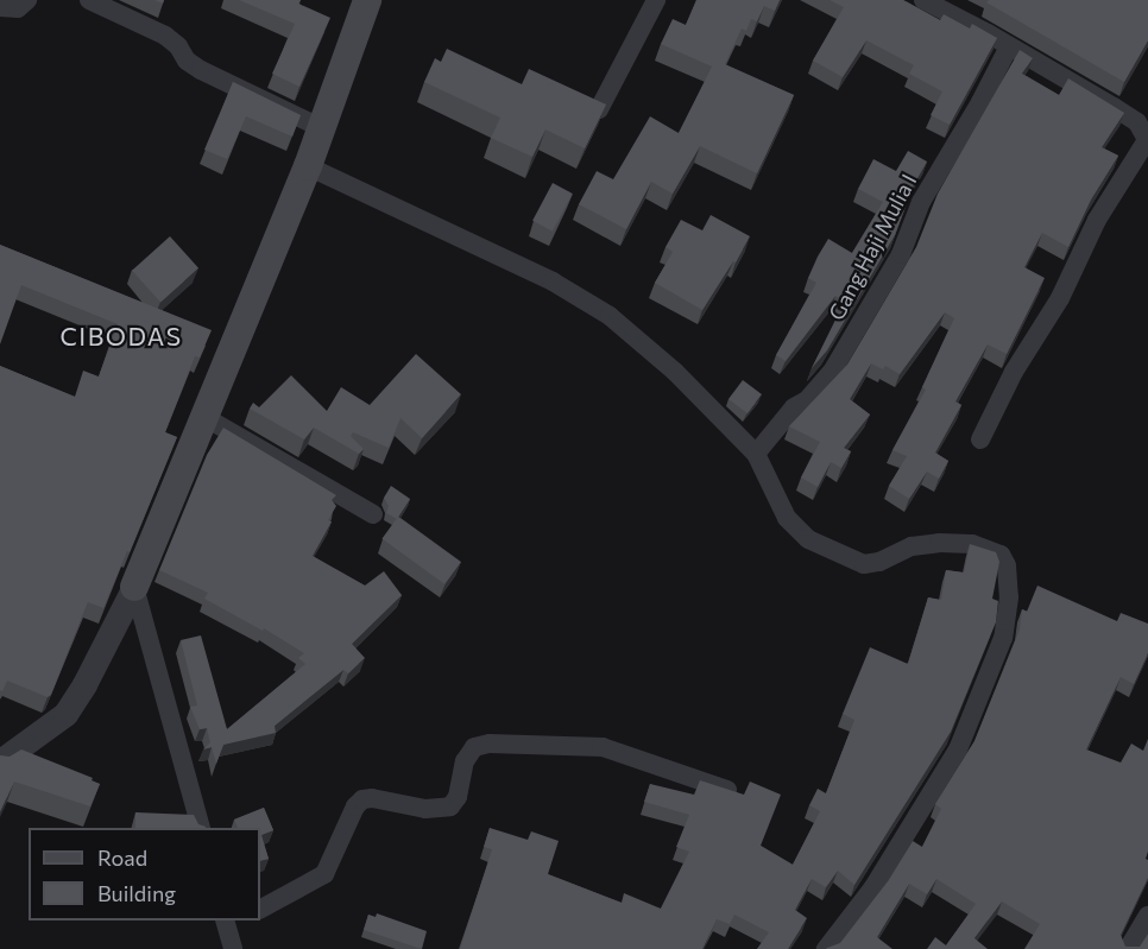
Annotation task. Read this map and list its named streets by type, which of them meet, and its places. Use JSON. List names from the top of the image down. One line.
{"streets":{"street":["Gang Haji Mulia I"]},"districts":["CIBODAS"],"legend":["Road","Building"]}
